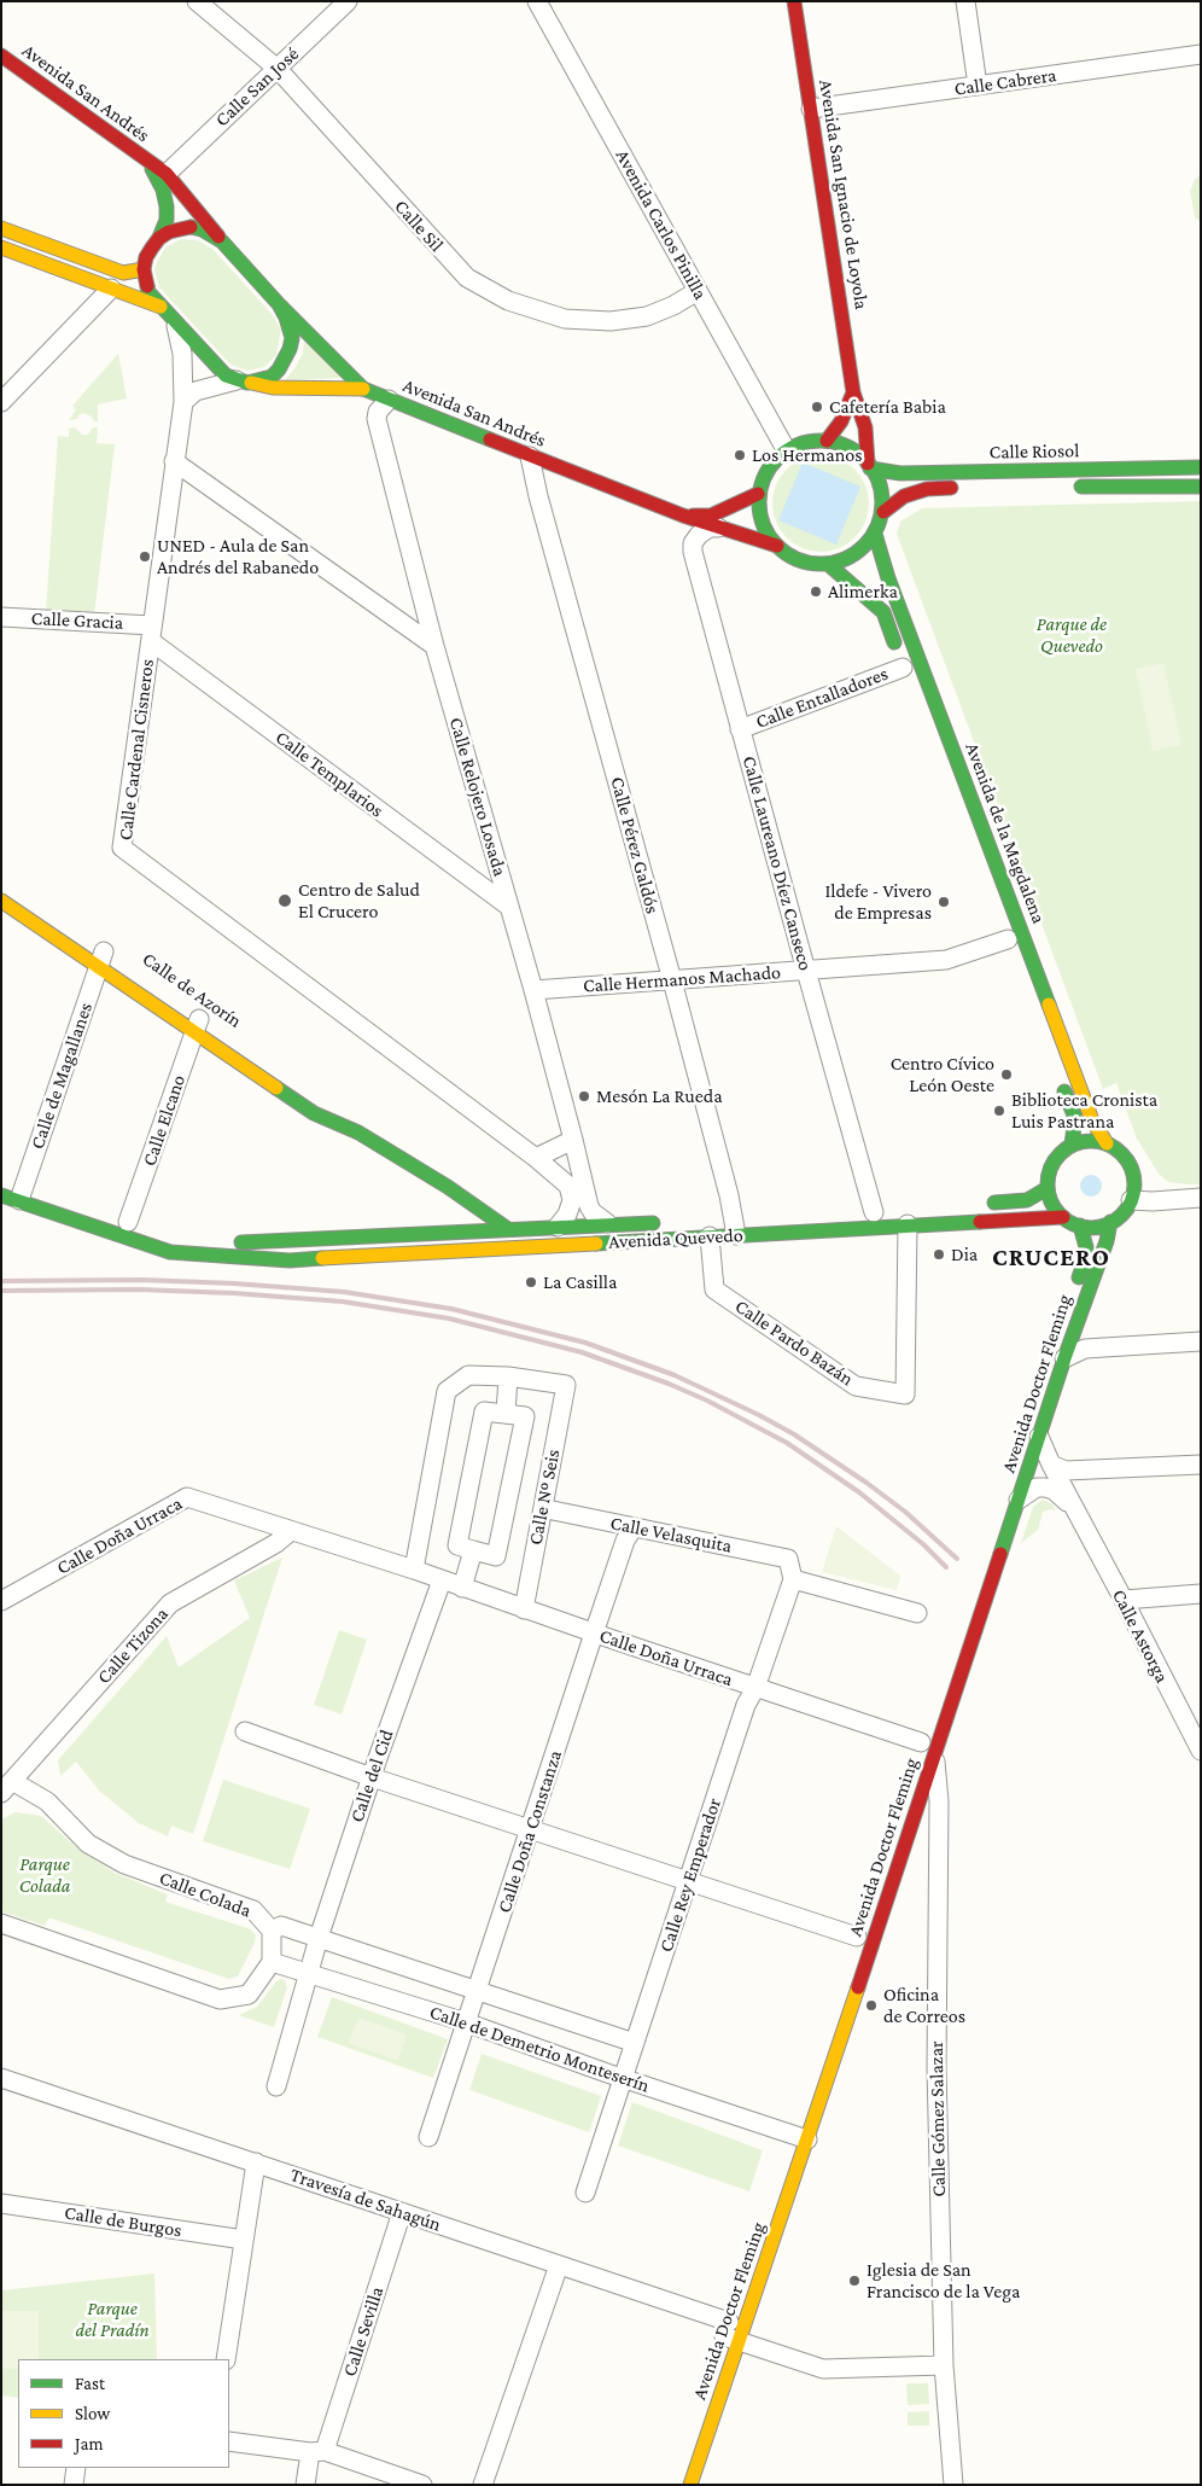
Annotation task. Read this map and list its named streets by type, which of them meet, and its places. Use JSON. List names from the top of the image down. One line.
{"streets":{"main road":["Avenida San Andrés","Avenida San Ignacio de Loyola","Calle Riosol","Avenida de la Magdalena","Calle de Azorín","Avenida Quevedo","Avenida Doctor Fleming"],"street":["Calle Cabrera","Calle San José","Avenida Carlos Pinilla","Calle Sil","Calle Gracia","Calle Entalladores","Calle Cardenal Cisneros","Calle Templarios","Calle Relojero Losada","Calle Pérez Galdós","Calle Laureano Díez Canseco","Calle Hermanos Machado","Calle de Magallanes","Calle Elcano","Calle Pardo Bazán","Calle Nº Seis","Calle Velasquita","Calle Doña Urraca","Calle Astorga","Calle Tizona","Calle del Cid","Calle Doña Constanza","Calle Rey Emperador","Calle Colada","Calle de Demetrio Monteserín","Calle Gómez Salazar","Travesía de Sahagún","Calle de Burgos","Calle Sevilla"]},"crossings":[["Calle Cabrera","Avenida San Ignacio de Loyola"],["Calle San José","Avenida San Andrés"],["Calle San José","Calle Sil"],["Avenida San Andrés","Avenida San Ignacio de Loyola"],["Avenida San Andrés","Avenida Carlos Pinilla"],["Avenida San Andrés","Calle Riosol"],["Avenida San Andrés","Calle Relojero Losada"],["Avenida San Andrés","Avenida de la Magdalena"],["Avenida San Andrés","Calle Pérez Galdós"],["Avenida San Andrés","Calle Laureano Díez Canseco"],["Avenida San Ignacio de Loyola","Avenida Carlos Pinilla"],["Avenida San Ignacio de Loyola","Calle Riosol"],["Avenida San Ignacio de Loyola","Avenida de la Magdalena"],["Avenida Carlos Pinilla","Calle Sil"],["Avenida Carlos Pinilla","Calle Riosol"],["Avenida Carlos Pinilla","Avenida de la Magdalena"],["Calle Riosol","Avenida de la Magdalena"],["Calle Gracia","Calle Cardenal Cisneros"],["Calle Gracia","Calle Templarios"],["Calle Entalladores","Calle Laureano Díez Canseco"],["Calle Cardenal Cisneros","Calle Templarios"],["Calle Cardenal Cisneros","Avenida Quevedo"],["Calle Templarios","Calle Relojero Losada"],["Calle Relojero Losada","Calle Hermanos Machado"],["Calle Relojero Losada","Avenida Quevedo"],["Avenida de la Magdalena","Avenida Quevedo"],["Avenida de la Magdalena","Avenida Doctor Fleming"],["Calle Pérez Galdós","Calle Hermanos Machado"],["Calle Pérez Galdós","Avenida Quevedo"],["Calle Laureano Díez Canseco","Calle Hermanos Machado"],["Calle de Azorín","Calle de Magallanes"],["Calle de Azorín","Calle Elcano"],["Calle de Azorín","Avenida Quevedo"],["Calle de Magallanes","Avenida Quevedo"],["Avenida Quevedo","Calle Pardo Bazán"],["Avenida Quevedo","Avenida Doctor Fleming"],["Avenida Doctor Fleming","Calle Doña Urraca"],["Avenida Doctor Fleming","Calle Astorga"],["Avenida Doctor Fleming","Calle de Demetrio Monteserín"],["Avenida Doctor Fleming","Calle Gómez Salazar"],["Avenida Doctor Fleming","Travesía de Sahagún"],["Calle Nº Seis","Calle Doña Urraca"],["Calle Velasquita","Calle Doña Constanza"],["Calle Velasquita","Calle Rey Emperador"],["Calle Doña Urraca","Calle Tizona"],["Calle Doña Urraca","Calle del Cid"],["Calle Doña Urraca","Calle Doña Constanza"],["Calle Doña Urraca","Calle Rey Emperador"],["Calle Doña Urraca","Calle Gómez Salazar"],["Calle Tizona","Calle Colada"],["Calle del Cid","Calle de Demetrio Monteserín"],["Calle Doña Constanza","Calle de Demetrio Monteserín"],["Calle Rey Emperador","Calle de Demetrio Monteserín"],["Calle Colada","Calle de Demetrio Monteserín"],["Calle Gómez Salazar","Travesía de Sahagún"],["Travesía de Sahagún","Calle Sevilla"]],"districts":["CRUCERO"],"parks":["Parque de Quevedo","Parque Colada","Parque del Pradín"],"places":["Cafetería Babia","Los Hermanos","UNED - Aula de San Andrés del Rabanedo","Alimerka","Centro de Salud El Crucero","Ildefe - Vivero de Empresas","Centro Cívico León Oeste","Mesón La Rueda","Biblioteca Cronista Luis Pastrana","Dia","La Casilla","Oficina de Correos","Iglesia de San Francisco de la Vega"],"legend":["Fast","Slow","Jam"]}
